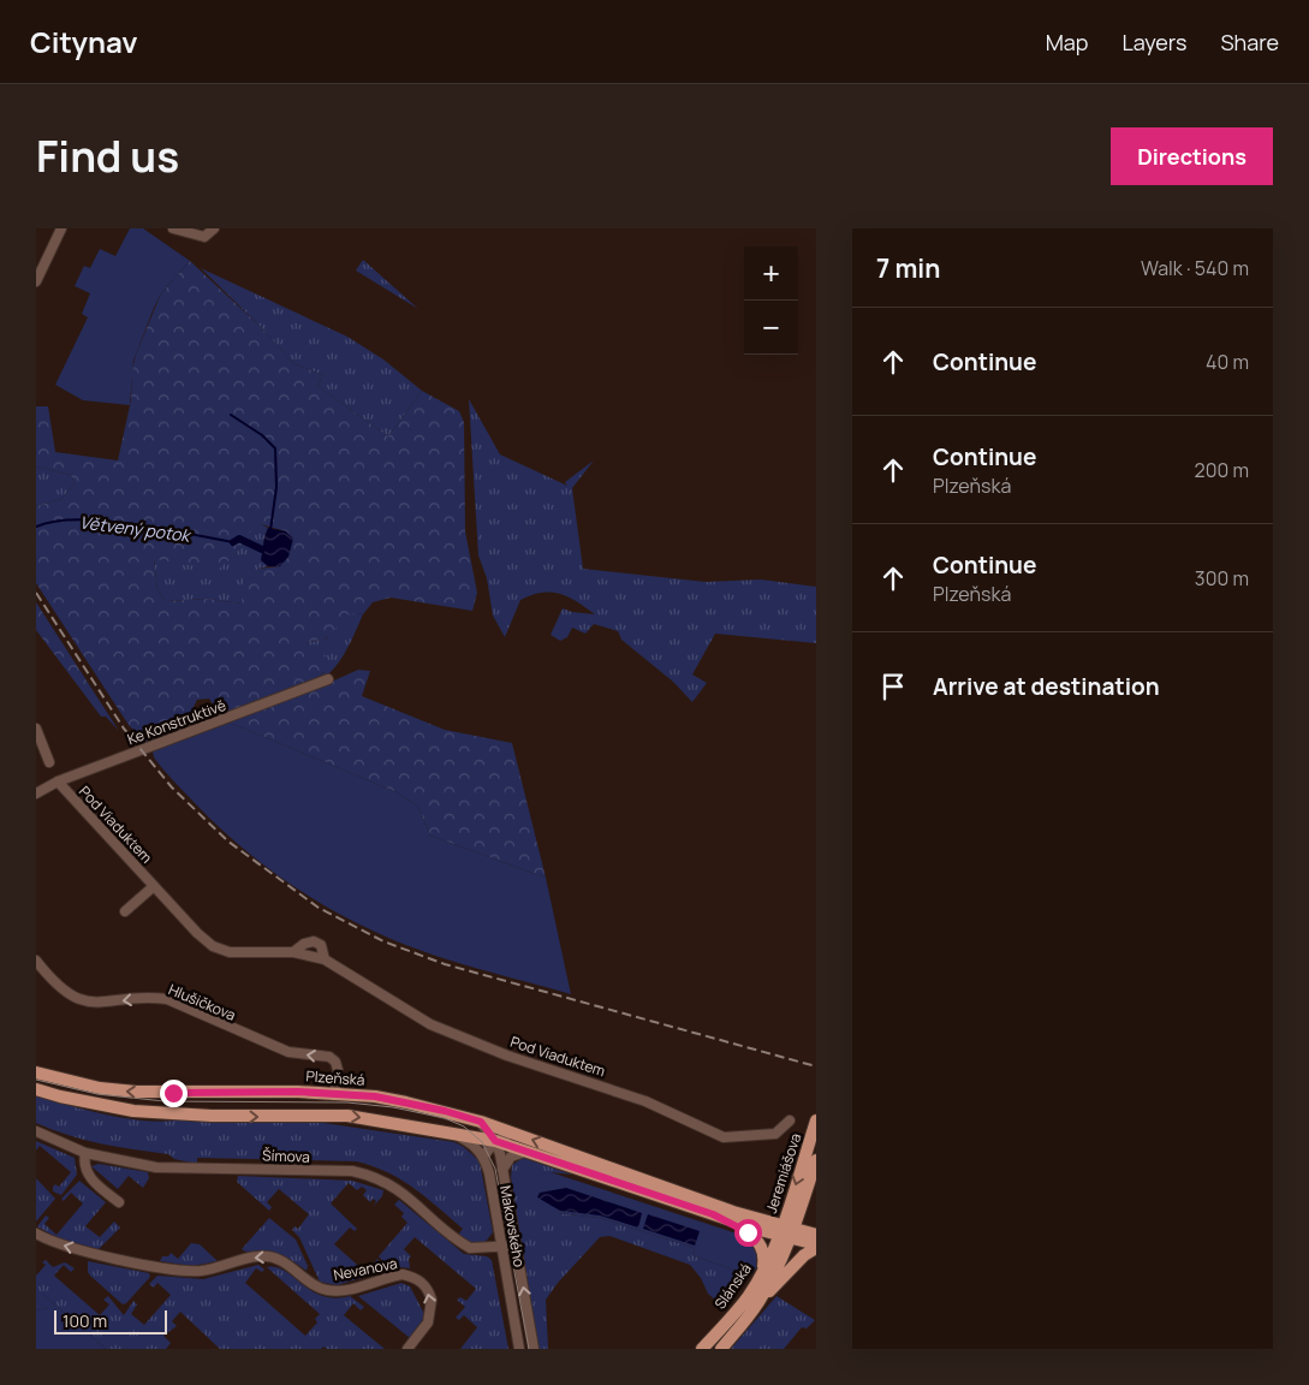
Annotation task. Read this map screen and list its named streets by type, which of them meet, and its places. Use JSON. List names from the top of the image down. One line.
{"streets":{"main road":["Plzeňská","Jeremiášova","Slánská"],"street":["Ke Konstruktivě","Pod Viaduktem","Hlušičkova","Šímova","Makovského","Nevanova"]},"crossings":[["Ke Konstruktivě","Pod Viaduktem"],["Hlušičkova","Plzeňská"],["Plzeňská","Jeremiášova"],["Plzeňská","Makovského"],["Plzeňská","Slánská"],["Šímova","Makovského"],["Jeremiášova","Slánská"]],"one_way":["Hlušičkova","Nevanova"],"water":["Větvený potok"],"scale_bar":"100 m","page":{"header":"Citynav","nav":["Map","Layers","Share"],"title":"Find us","buttons":"Directions","heading":["7 min","Walk · 540 m"],"map_buttons":["+","−"],"list":[["Continue","40 m"],["Continue","Plzeňská","200 m"],["Continue","Plzeňská","300 m"],"Arrive at destination"],"scale":"100 m"}}
